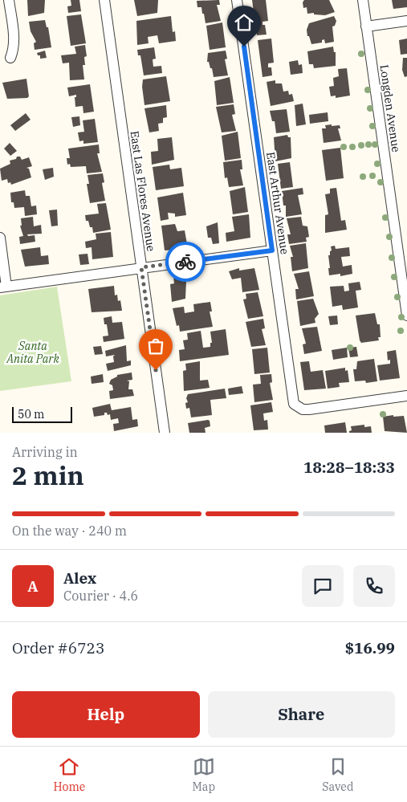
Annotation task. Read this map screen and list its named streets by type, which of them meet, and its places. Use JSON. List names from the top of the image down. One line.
{"streets":{"street":["Longden Avenue","East Las Flores Avenue","East Arthur Avenue"]},"parks":["Santa Anita Park"],"scale_bar":"50 m","page":{"scale":"50 m","heading":["2 min","Arriving in","18:28–18:33"],"panel":["Alex","Courier · 4.6","Order #6723","$16.99"],"bar":"On the way · 240 m","round":"A","buttons":["Help","Share"],"tabs":["Home","Map","Saved"]}}
